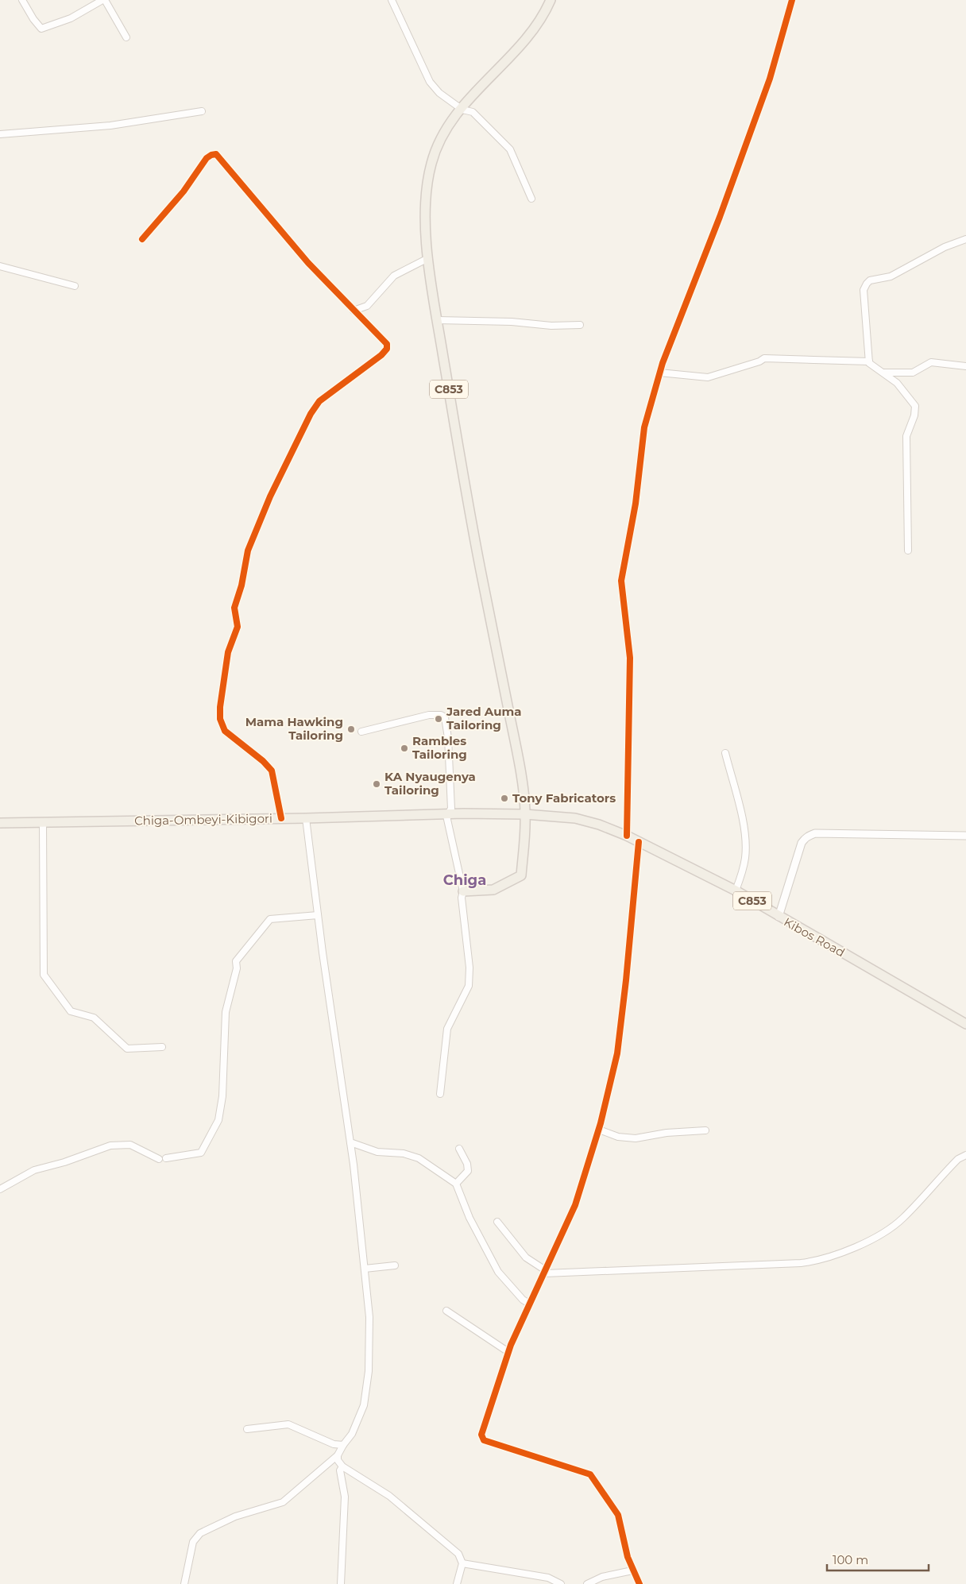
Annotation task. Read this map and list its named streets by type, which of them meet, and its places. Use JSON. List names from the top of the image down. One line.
{"streets":{"main road":["C853","Chiga-Ombeyi-Kibigori","Kibos Road"]},"crossings":[["C853","Chiga-Ombeyi-Kibigori"],["C853","Kibos Road"],["Chiga-Ombeyi-Kibigori","Kibos Road"]],"districts":["Chiga"],"places":["Jared Auma Tailoring","Mama Hawking Tailoring","Rambles Tailoring","KA Nyaugenya Tailoring","Tony Fabricators"],"scale_bar":"100 m"}
